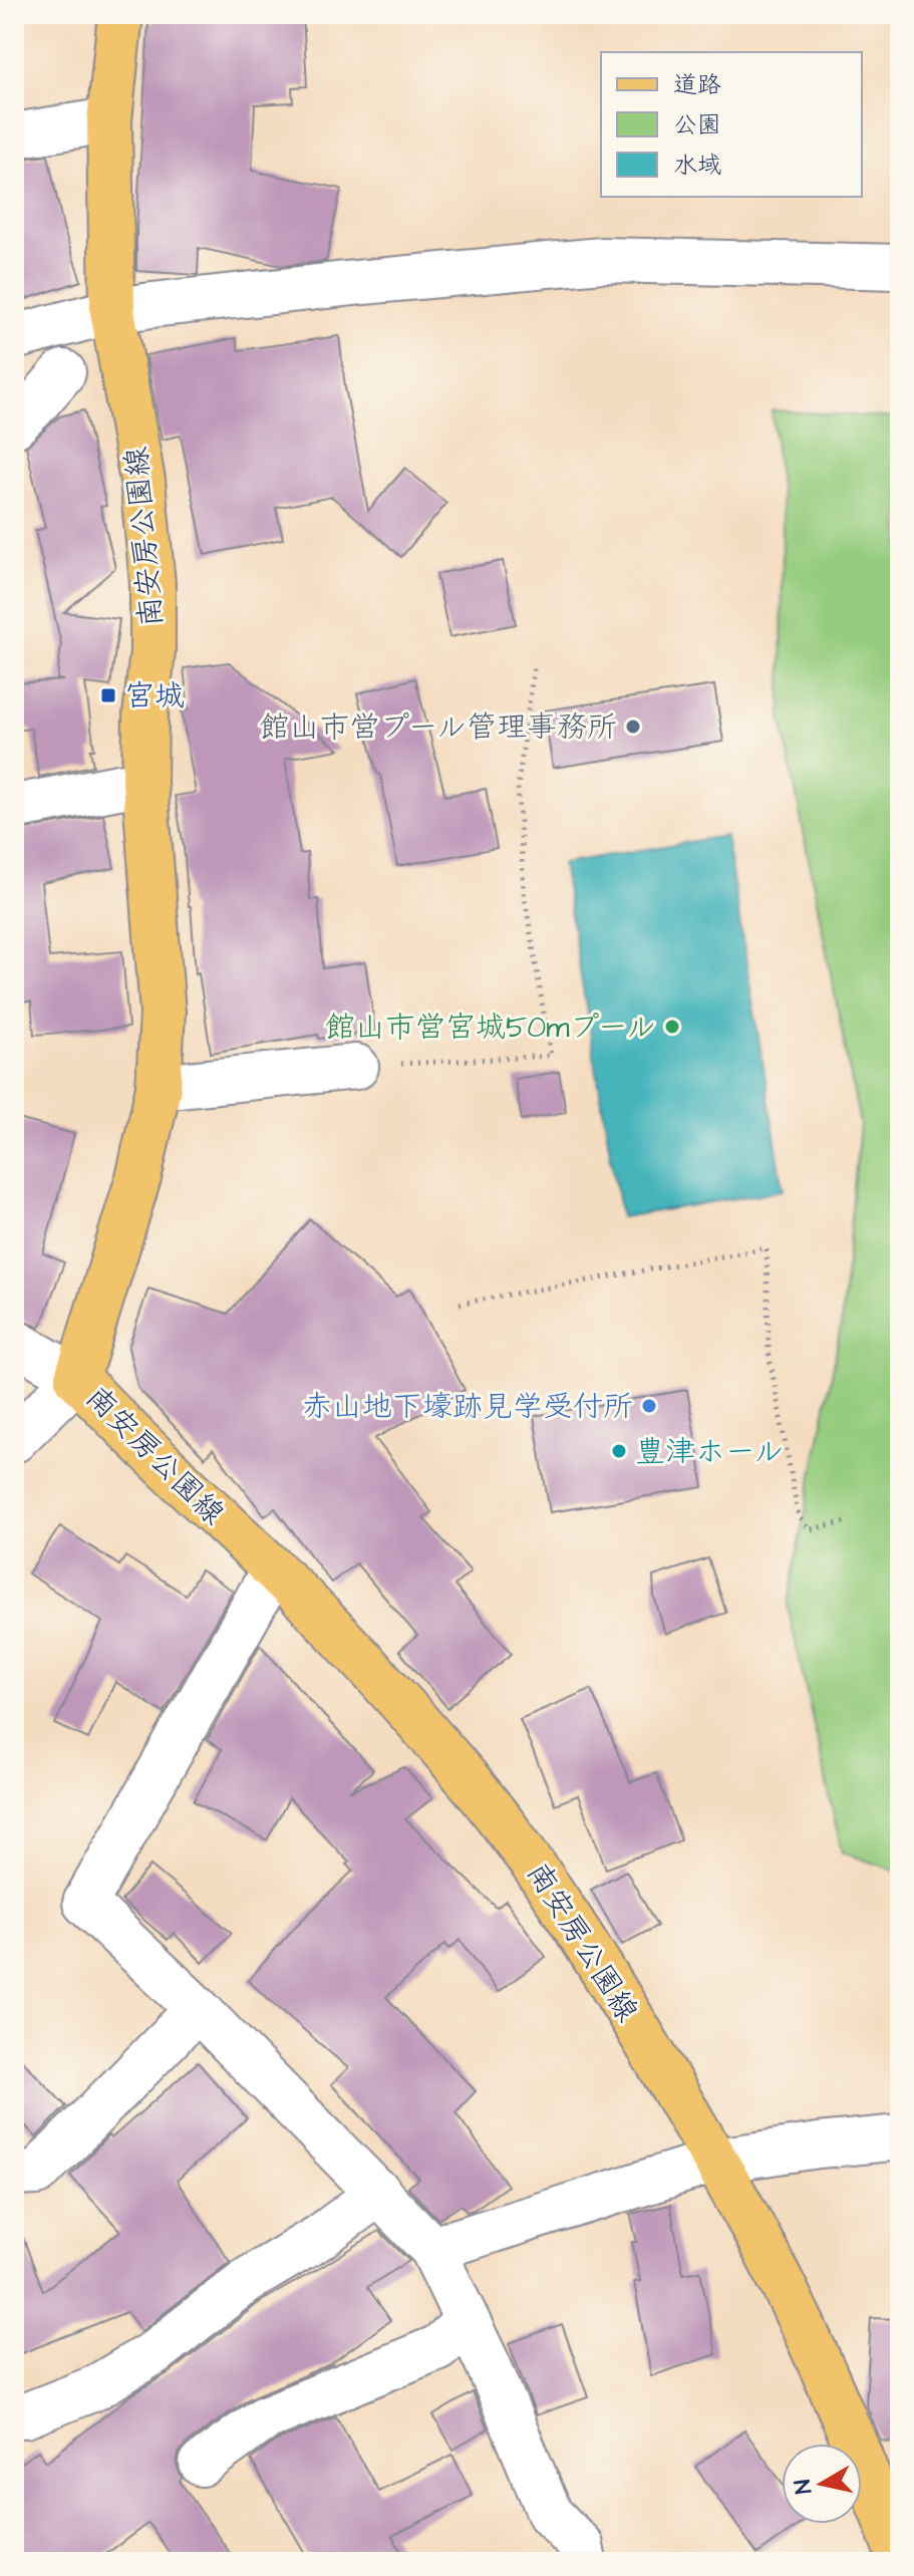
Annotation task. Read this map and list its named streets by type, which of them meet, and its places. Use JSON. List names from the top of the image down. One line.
{"streets":{"main road":["南安房公園線"]},"places":{"transit":["宮城"],"other":["館山市営プール管理事務所","館山市営宮城50mプール","赤山地下壕跡見学受付所","豊津ホール"]},"legend":["道路","公園","水域"],"north":"left"}
